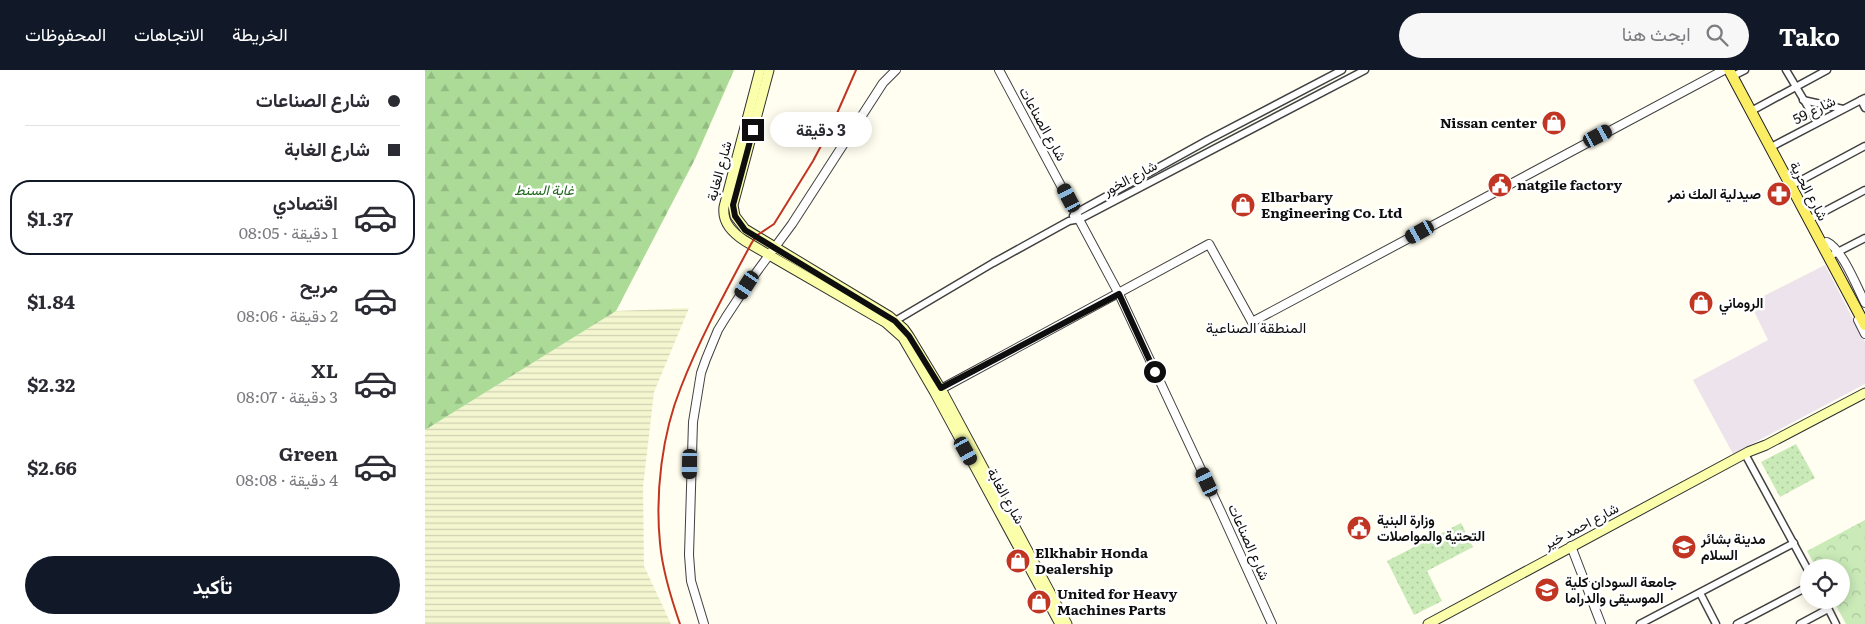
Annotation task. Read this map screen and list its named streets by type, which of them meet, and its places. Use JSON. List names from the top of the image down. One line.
{"streets":{"main road":["شارع الغابة","شارع الحرية","شارع احمد خير"],"street":["شارع 59","شارع الصناعات","شارع الخور"]},"crossings":[["شارع 59","شارع الحرية"],["شارع الصناعات","شارع الخور"],["شارع الغابة","شارع الخور"]],"districts":["المنطقة الصناعية"],"parks":["غابة السنط"],"places":{"shop":["Nissan center","Elbarbary Engineering Co. Ltd","الروماني","Elkhabir Honda Dealership","United for Heavy Machines Parts"],"public building":["natgile factory","وزارة البنية التحتية والمواصلات"],"pharmacy":["صيدلية المك نمر"],"school or university":["مدينة بشائر السلام","جامعة السودان كلية الموسيقى والدراما"]},"page":{"header":"Tako","search":"ابحث هنا","nav":["الخريطة","الاتجاهات","المحفوظات"],"banner":["شارع الصناعات","شارع الغابة"],"bubble":"3 دقيقة","list":[{"name":"اقتصادي","note":"1 دقيقة · 08:05","value":"$1.37"},{"name":"مريح","note":"2 دقيقة · 08:06","value":"$1.84"},{"name":"XL","note":"3 دقيقة · 08:07","value":"$2.32"},{"name":"Green","note":"4 دقيقة · 08:08","value":"$2.66"}],"buttons":"تأكيد"}}
